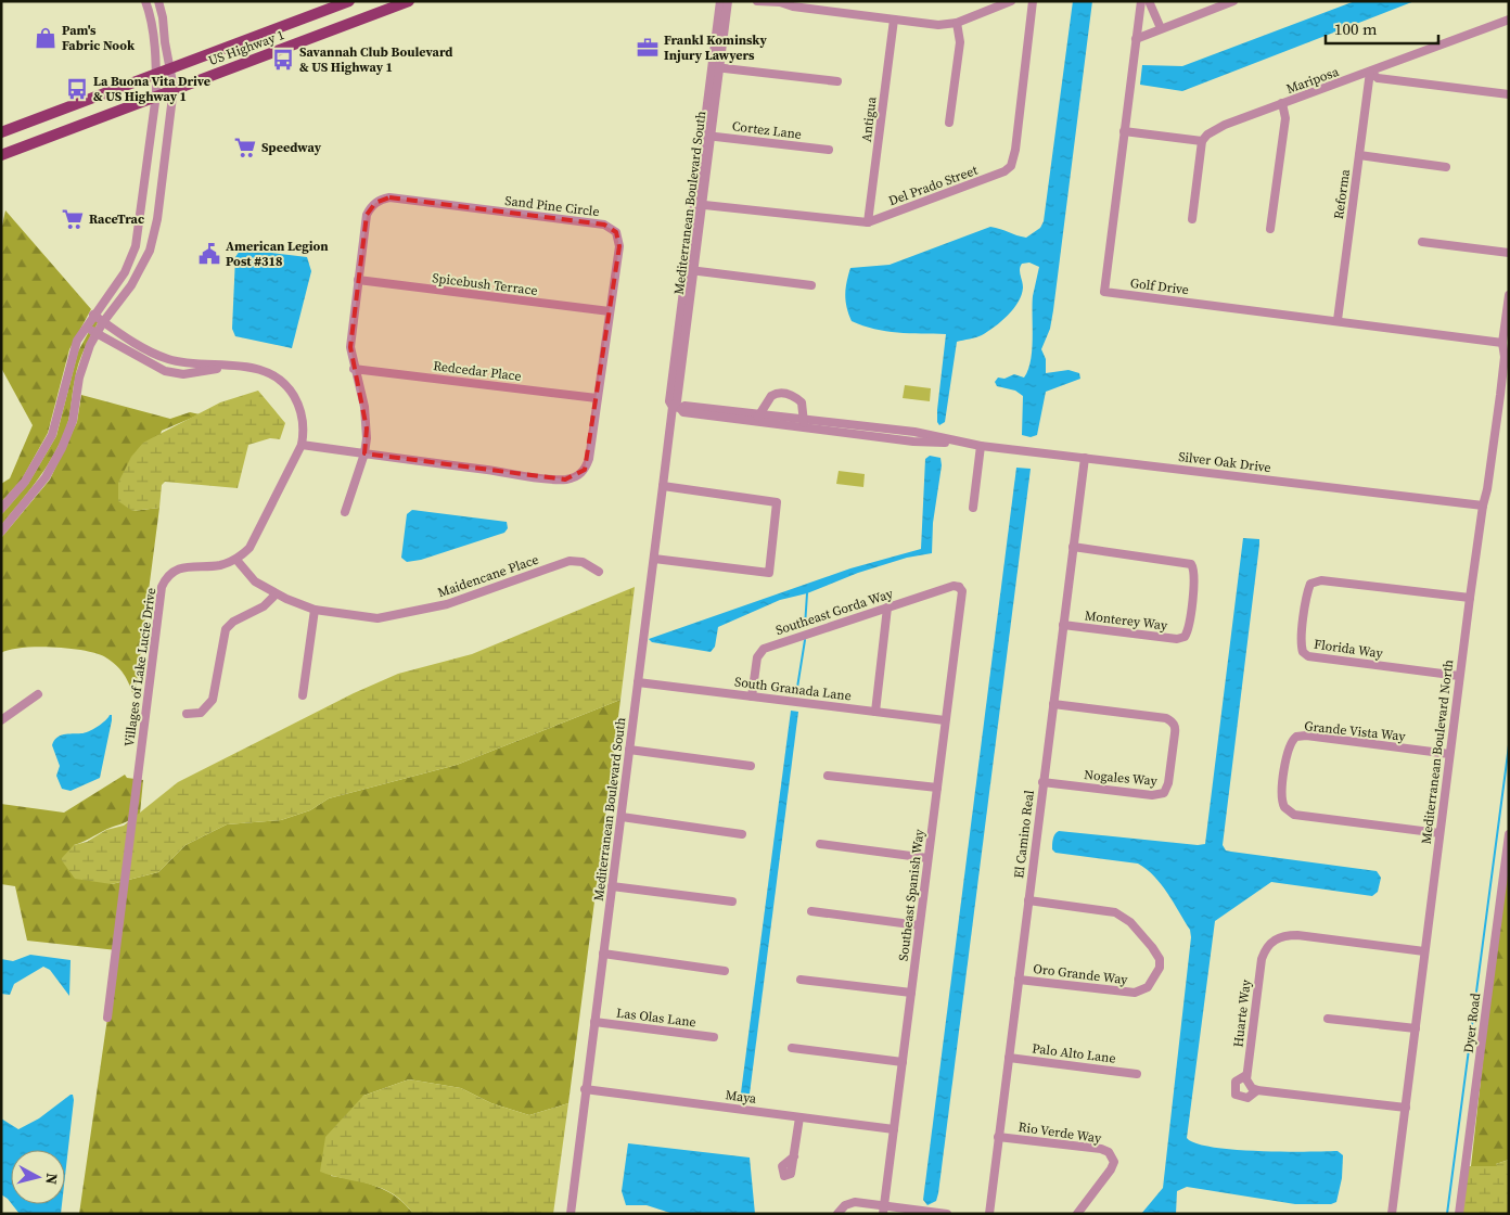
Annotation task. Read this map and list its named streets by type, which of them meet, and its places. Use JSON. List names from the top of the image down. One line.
{"streets":{"main road":["US Highway 1"],"street":["Mariposa","Antigua","Cortez Lane","Del Prado Street","Reforma","Mediterranean Boulevard South","Sand Pine Circle","Spicebush Terrace","Golf Drive","Redcedar Place","Silver Oak Drive","Maidencane Place","Southeast Gorda Way","Monterey Way","Florida Way","Villages of Lake Lucie Drive","South Granada Lane","Grande Vista Way","Mediterranean Boulevard North","Nogales Way","El Camino Real","Southeast Spanish Way","Oro Grande Way","Huarte Way","Las Olas Lane","Dyer Road","Palo Alto Lane","Maya","Rio Verde Way"]},"crossings":[["Mariposa","Reforma"],["Antigua","Del Prado Street"],["Cortez Lane","Mediterranean Boulevard South"],["Del Prado Street","Mediterranean Boulevard South"],["Reforma","Golf Drive"],["Mediterranean Boulevard South","Silver Oak Drive"],["Mediterranean Boulevard South","South Granada Lane"],["Mediterranean Boulevard South","Las Olas Lane"],["Mediterranean Boulevard South","Maya"],["Sand Pine Circle","Spicebush Terrace"],["Sand Pine Circle","Redcedar Place"],["Golf Drive","Mediterranean Boulevard North"],["Silver Oak Drive","Mediterranean Boulevard North"],["Silver Oak Drive","El Camino Real"],["Maidencane Place","Villages of Lake Lucie Drive"],["Southeast Gorda Way","South Granada Lane"],["Southeast Gorda Way","Southeast Spanish Way"],["Monterey Way","El Camino Real"],["Florida Way","Mediterranean Boulevard North"],["South Granada Lane","Southeast Spanish Way"],["Grande Vista Way","Mediterranean Boulevard North"],["Mediterranean Boulevard North","Huarte Way"],["Nogales Way","El Camino Real"],["El Camino Real","Oro Grande Way"],["El Camino Real","Palo Alto Lane"],["El Camino Real","Rio Verde Way"],["Southeast Spanish Way","Maya"]],"places":{"shop":["Pam's Fabric Nook"],"office":["Frankl Kominsky Injury Lawyers"],"bus stop":["Savannah Club Boulevard & US Highway 1","La Buona Vita Drive & US Highway 1"],"supermarket":["Speedway","RaceTrac"],"public building":["American Legion Post #318"]},"scale_bar":"100 m","north":"right"}
